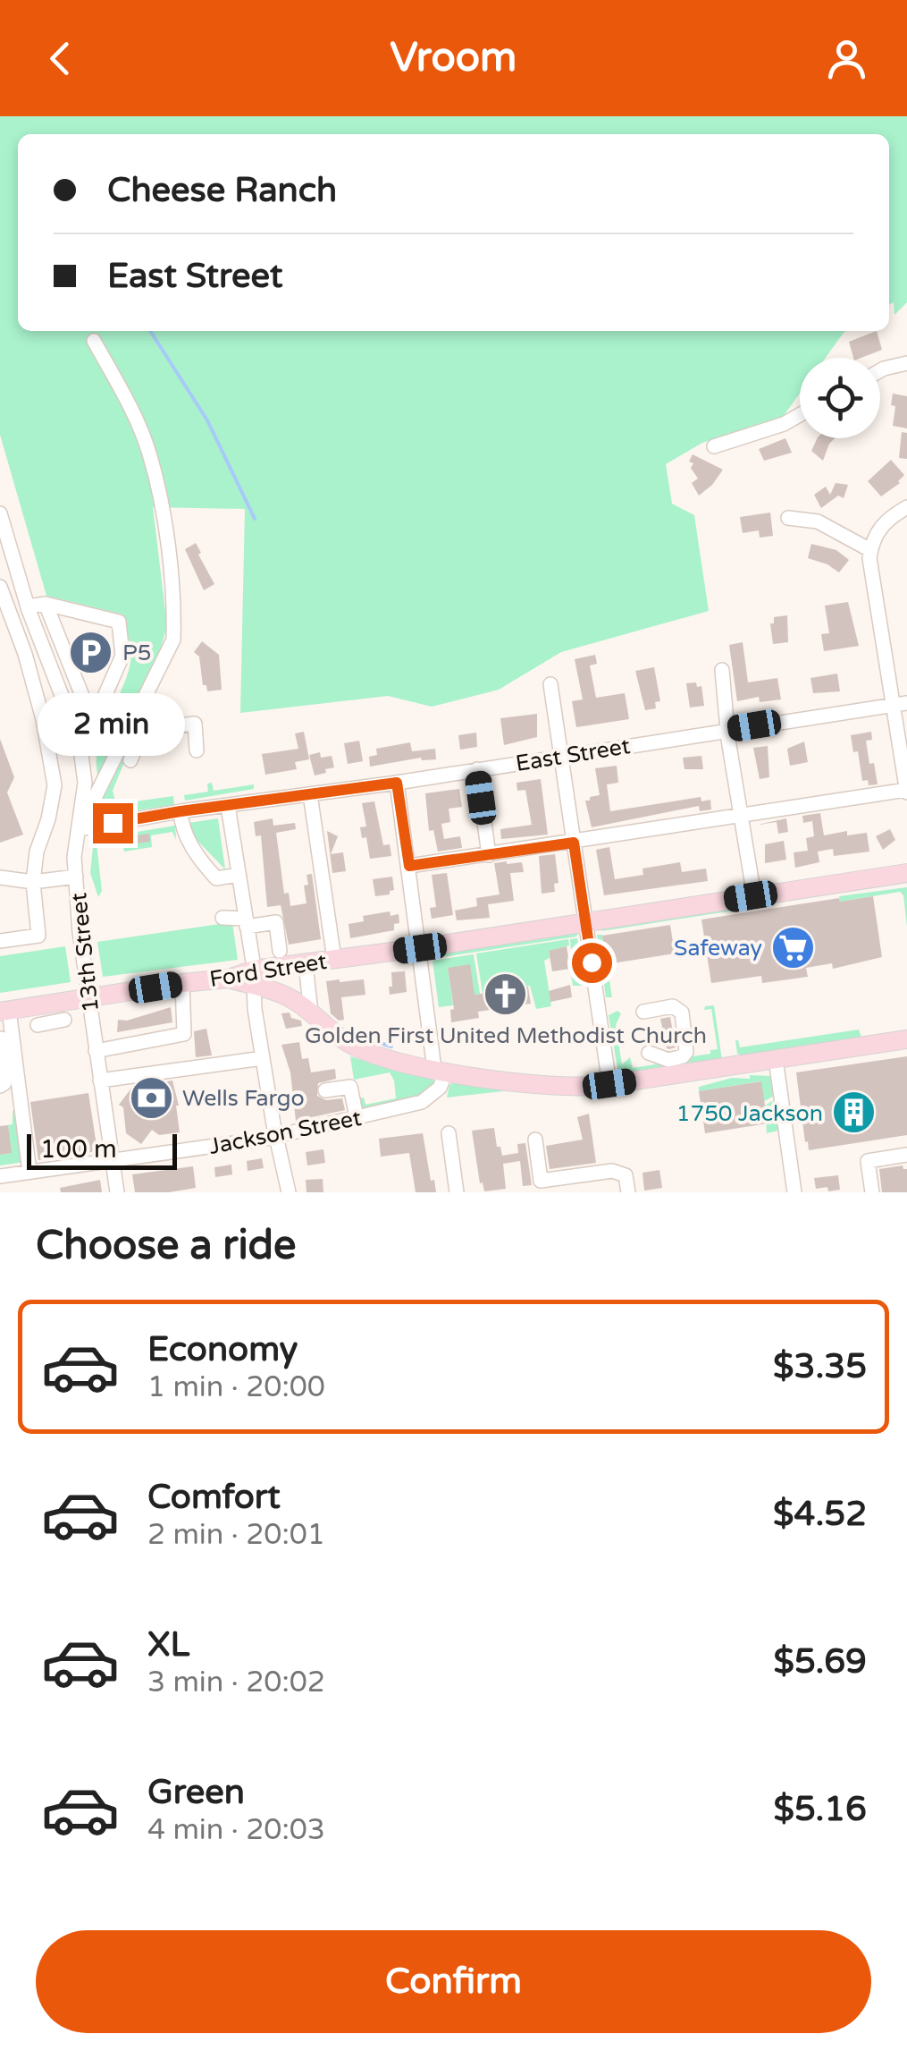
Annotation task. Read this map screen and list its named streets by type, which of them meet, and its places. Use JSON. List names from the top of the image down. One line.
{"streets":{"main road":["Ford Street"],"street":["East Street","13th Street","Jackson Street"]},"crossings":[["East Street","13th Street"],["13th Street","Ford Street"],["13th Street","Jackson Street"]],"places":{"parking":["P5"],"supermarket":["Safeway"],"church":["Golden First United Methodist Church"],"bank":["Wells Fargo"],"building":["1750 Jackson"]},"scale_bar":"100 m","page":{"header":"Vroom","banner":["Cheese Ranch","East Street"],"bubble":"2 min","scale":"100 m","heading":"Choose a ride","list":[{"name":"Economy","note":"1 min · 20:00","value":"$3.35"},{"name":"Comfort","note":"2 min · 20:01","value":"$4.52"},{"name":"XL","note":"3 min · 20:02","value":"$5.69"},{"name":"Green","note":"4 min · 20:03","value":"$5.16"}],"buttons":"Confirm"}}
